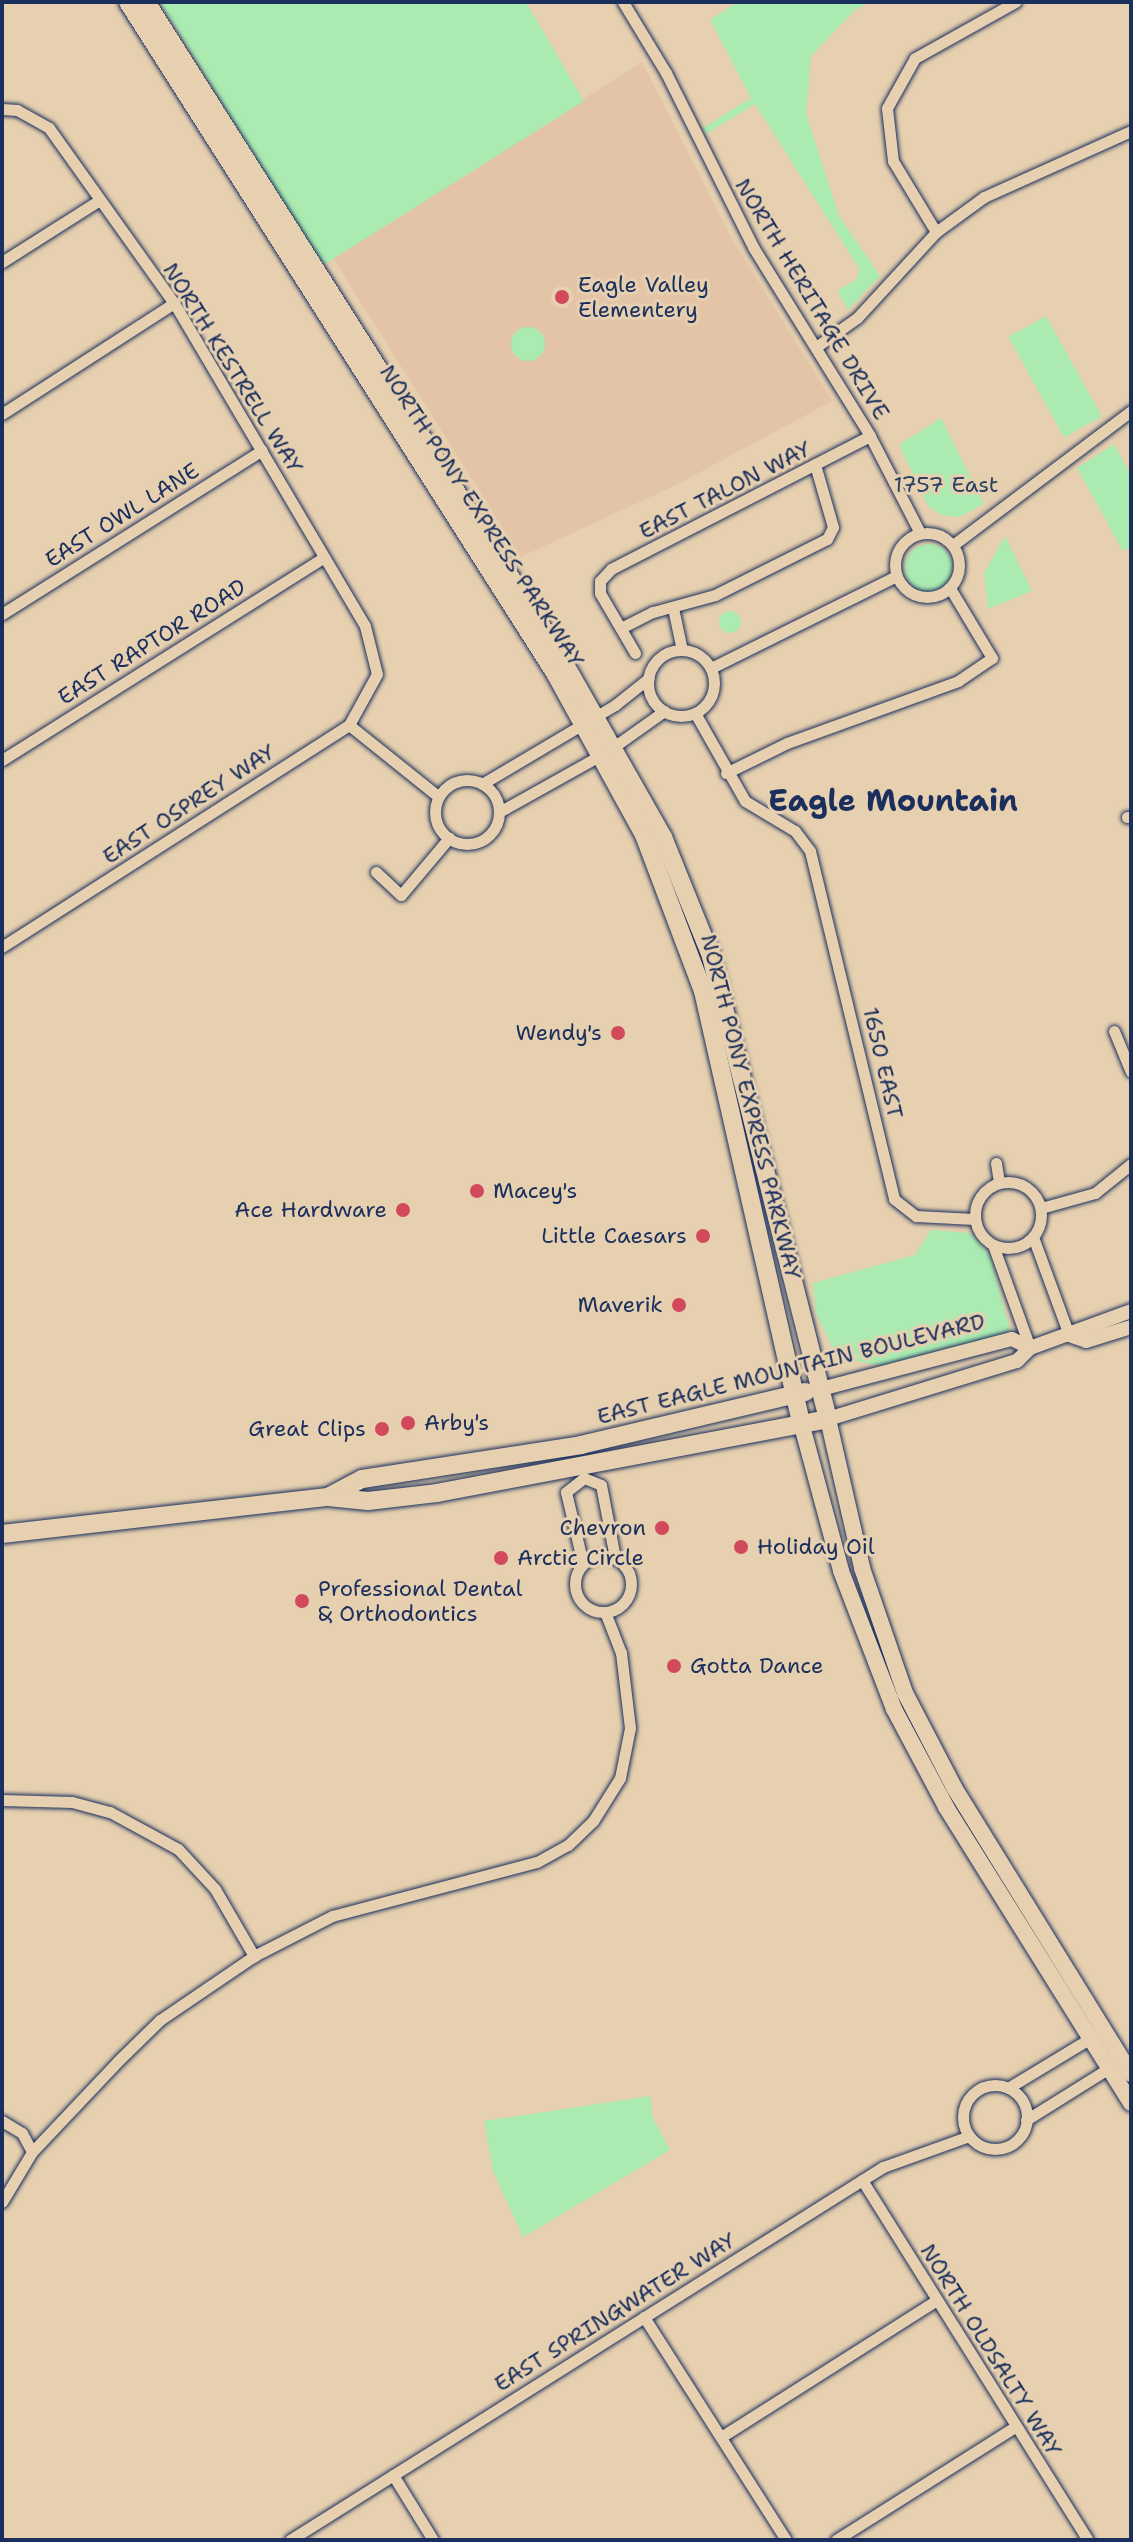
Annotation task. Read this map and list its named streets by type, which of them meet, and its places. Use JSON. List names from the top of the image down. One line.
{"streets":{"main road":["NORTH PONY EXPRESS PARKWAY","EAST EAGLE MOUNTAIN BOULEVARD"],"street":["NORTH HERITAGE DRIVE","NORTH KESTRELL WAY","EAST TALON WAY","EAST OWL LANE","EAST RAPTOR ROAD","EAST OSPREY WAY","1650 EAST","EAST SPRINGWATER WAY","NORTH OLDSALTY WAY"]},"crossings":[["NORTH HERITAGE DRIVE","EAST TALON WAY"],["NORTH KESTRELL WAY","EAST OWL LANE"],["NORTH KESTRELL WAY","EAST RAPTOR ROAD"],["NORTH KESTRELL WAY","EAST OSPREY WAY"],["NORTH PONY EXPRESS PARKWAY","EAST EAGLE MOUNTAIN BOULEVARD"],["EAST SPRINGWATER WAY","NORTH OLDSALTY WAY"]],"districts":["Eagle Mountain"],"parks":["1757 East"],"places":["Eagle Valley Elementery","Wendy's","Macey's","Ace Hardware","Little Caesars","Maverik","Arby's","Great Clips","Chevron","Holiday Oil","Arctic Circle","Professional Dental & Orthodontics","Gotta Dance"]}
